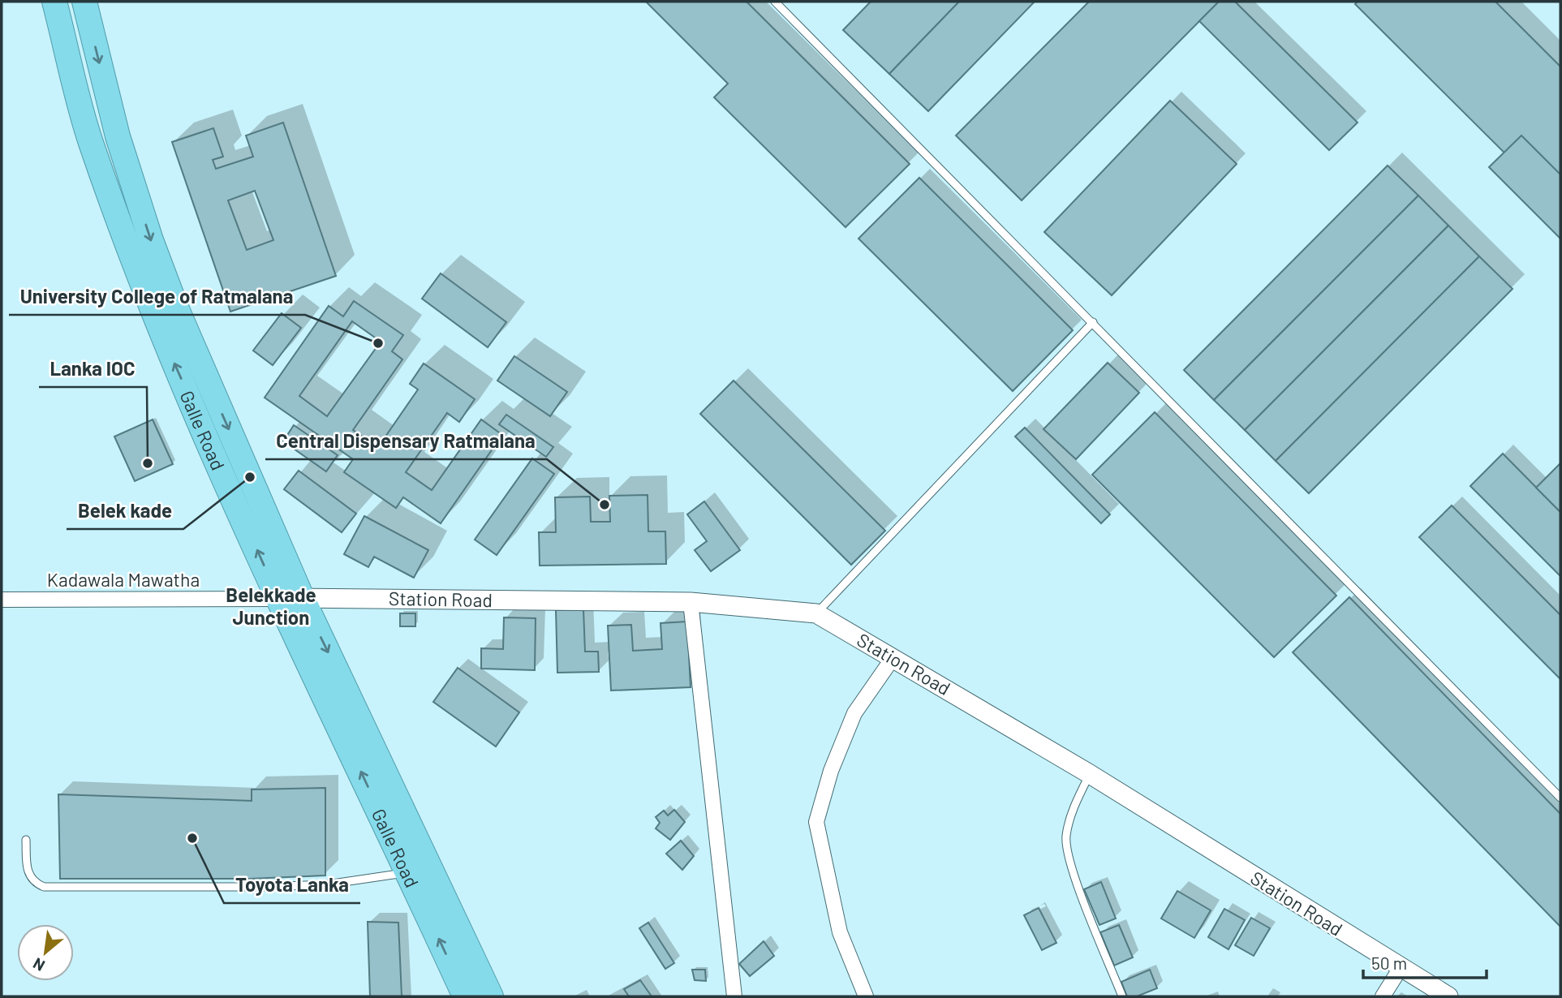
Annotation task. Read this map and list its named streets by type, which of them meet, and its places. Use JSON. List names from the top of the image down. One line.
{"streets":{"highway":["Galle Road"],"street":["Kadawala Mawatha","Station Road"]},"crossings":[["Galle Road","Kadawala Mawatha"],["Galle Road","Station Road"],["Kadawala Mawatha","Station Road"]],"districts":["Belekkade Junction"],"places":["University College of Ratmalana","Lanka IOC","Belek kade","Central Dispensary Ratmalana","Toyota Lanka"],"scale_bar":"50 m","north":"bottom left"}
